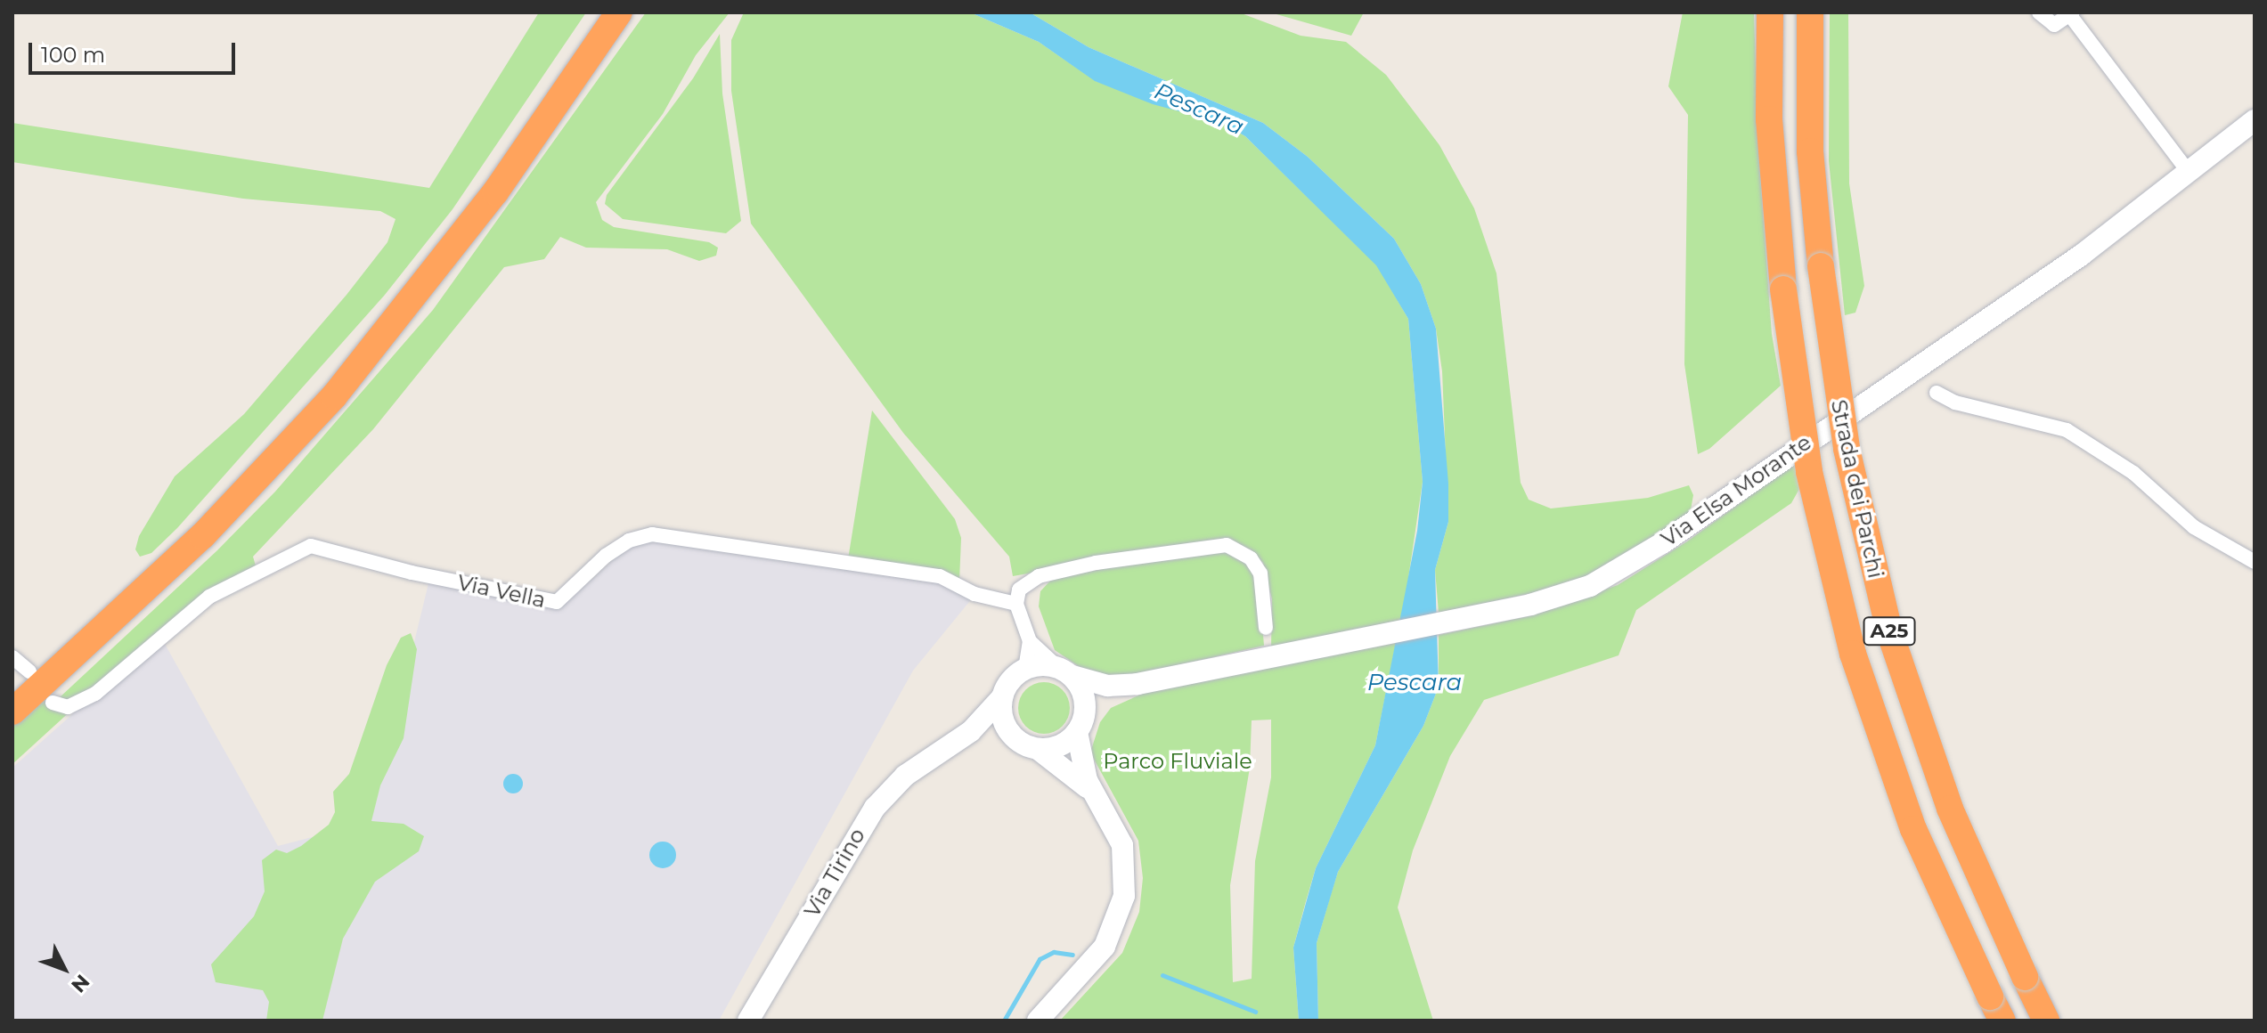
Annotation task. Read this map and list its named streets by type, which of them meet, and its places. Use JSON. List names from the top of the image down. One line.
{"streets":{"highway":["Strada dei Parchi","A25"],"main road":["Via Elsa Morante","Via Tirino"],"street":["Via Vella"]},"crossings":[["Via Elsa Morante","Via Tirino"]],"water":["Pescara"],"parks":["Parco Fluviale"],"scale_bar":"100 m","north":"bottom right"}
